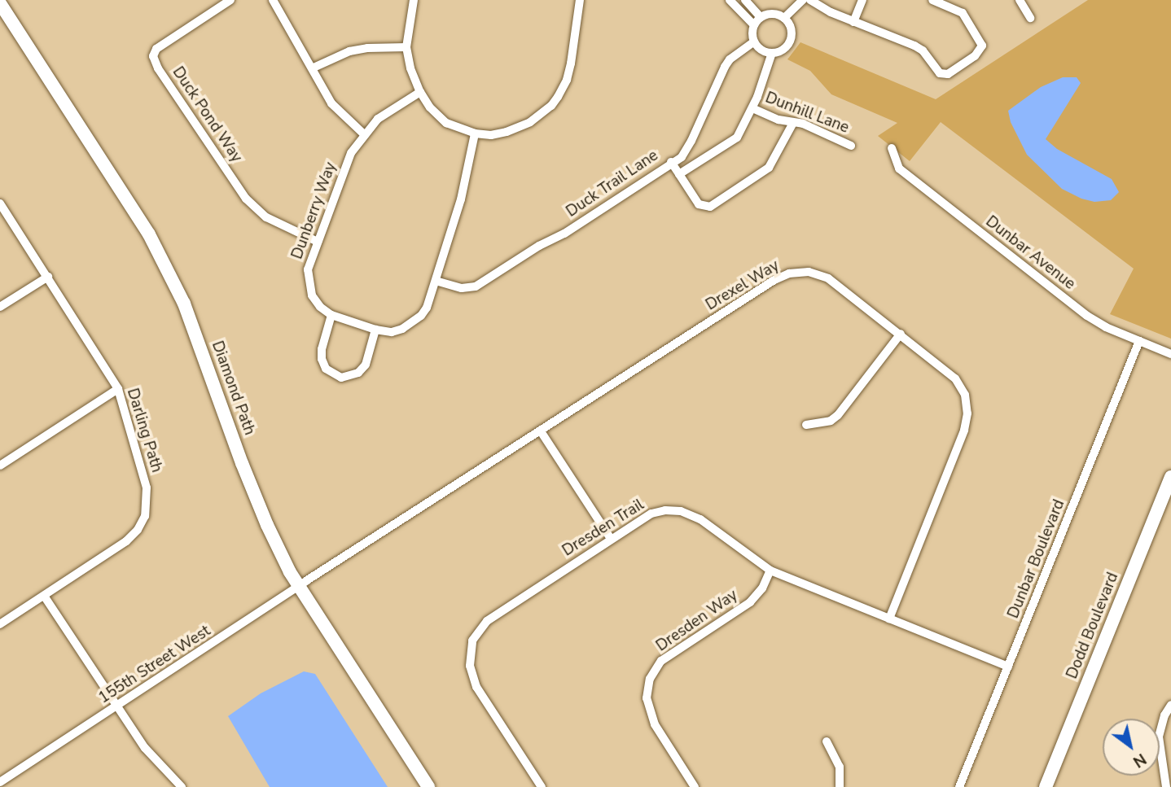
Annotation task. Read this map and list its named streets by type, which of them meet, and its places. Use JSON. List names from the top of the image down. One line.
{"streets":{"street":["Dunhill Lane","Duck Pond Way","Duck Trail Lane","Dunberry Way","Dunbar Avenue","Drexel Way","Diamond Path","Darling Path","Dresden Trail","Dunbar Boulevard","Dresden Way","Dodd Boulevard","155th Street West"]},"crossings":[["Duck Pond Way","Dunberry Way"],["Duck Trail Lane","Dunberry Way"],["Dunbar Avenue","Dunbar Boulevard"],["Drexel Way","Dresden Trail"],["Drexel Way","155th Street West"],["Diamond Path","155th Street West"],["Dresden Trail","Dunbar Boulevard"],["Dresden Trail","Dresden Way"]],"north":"bottom right"}
